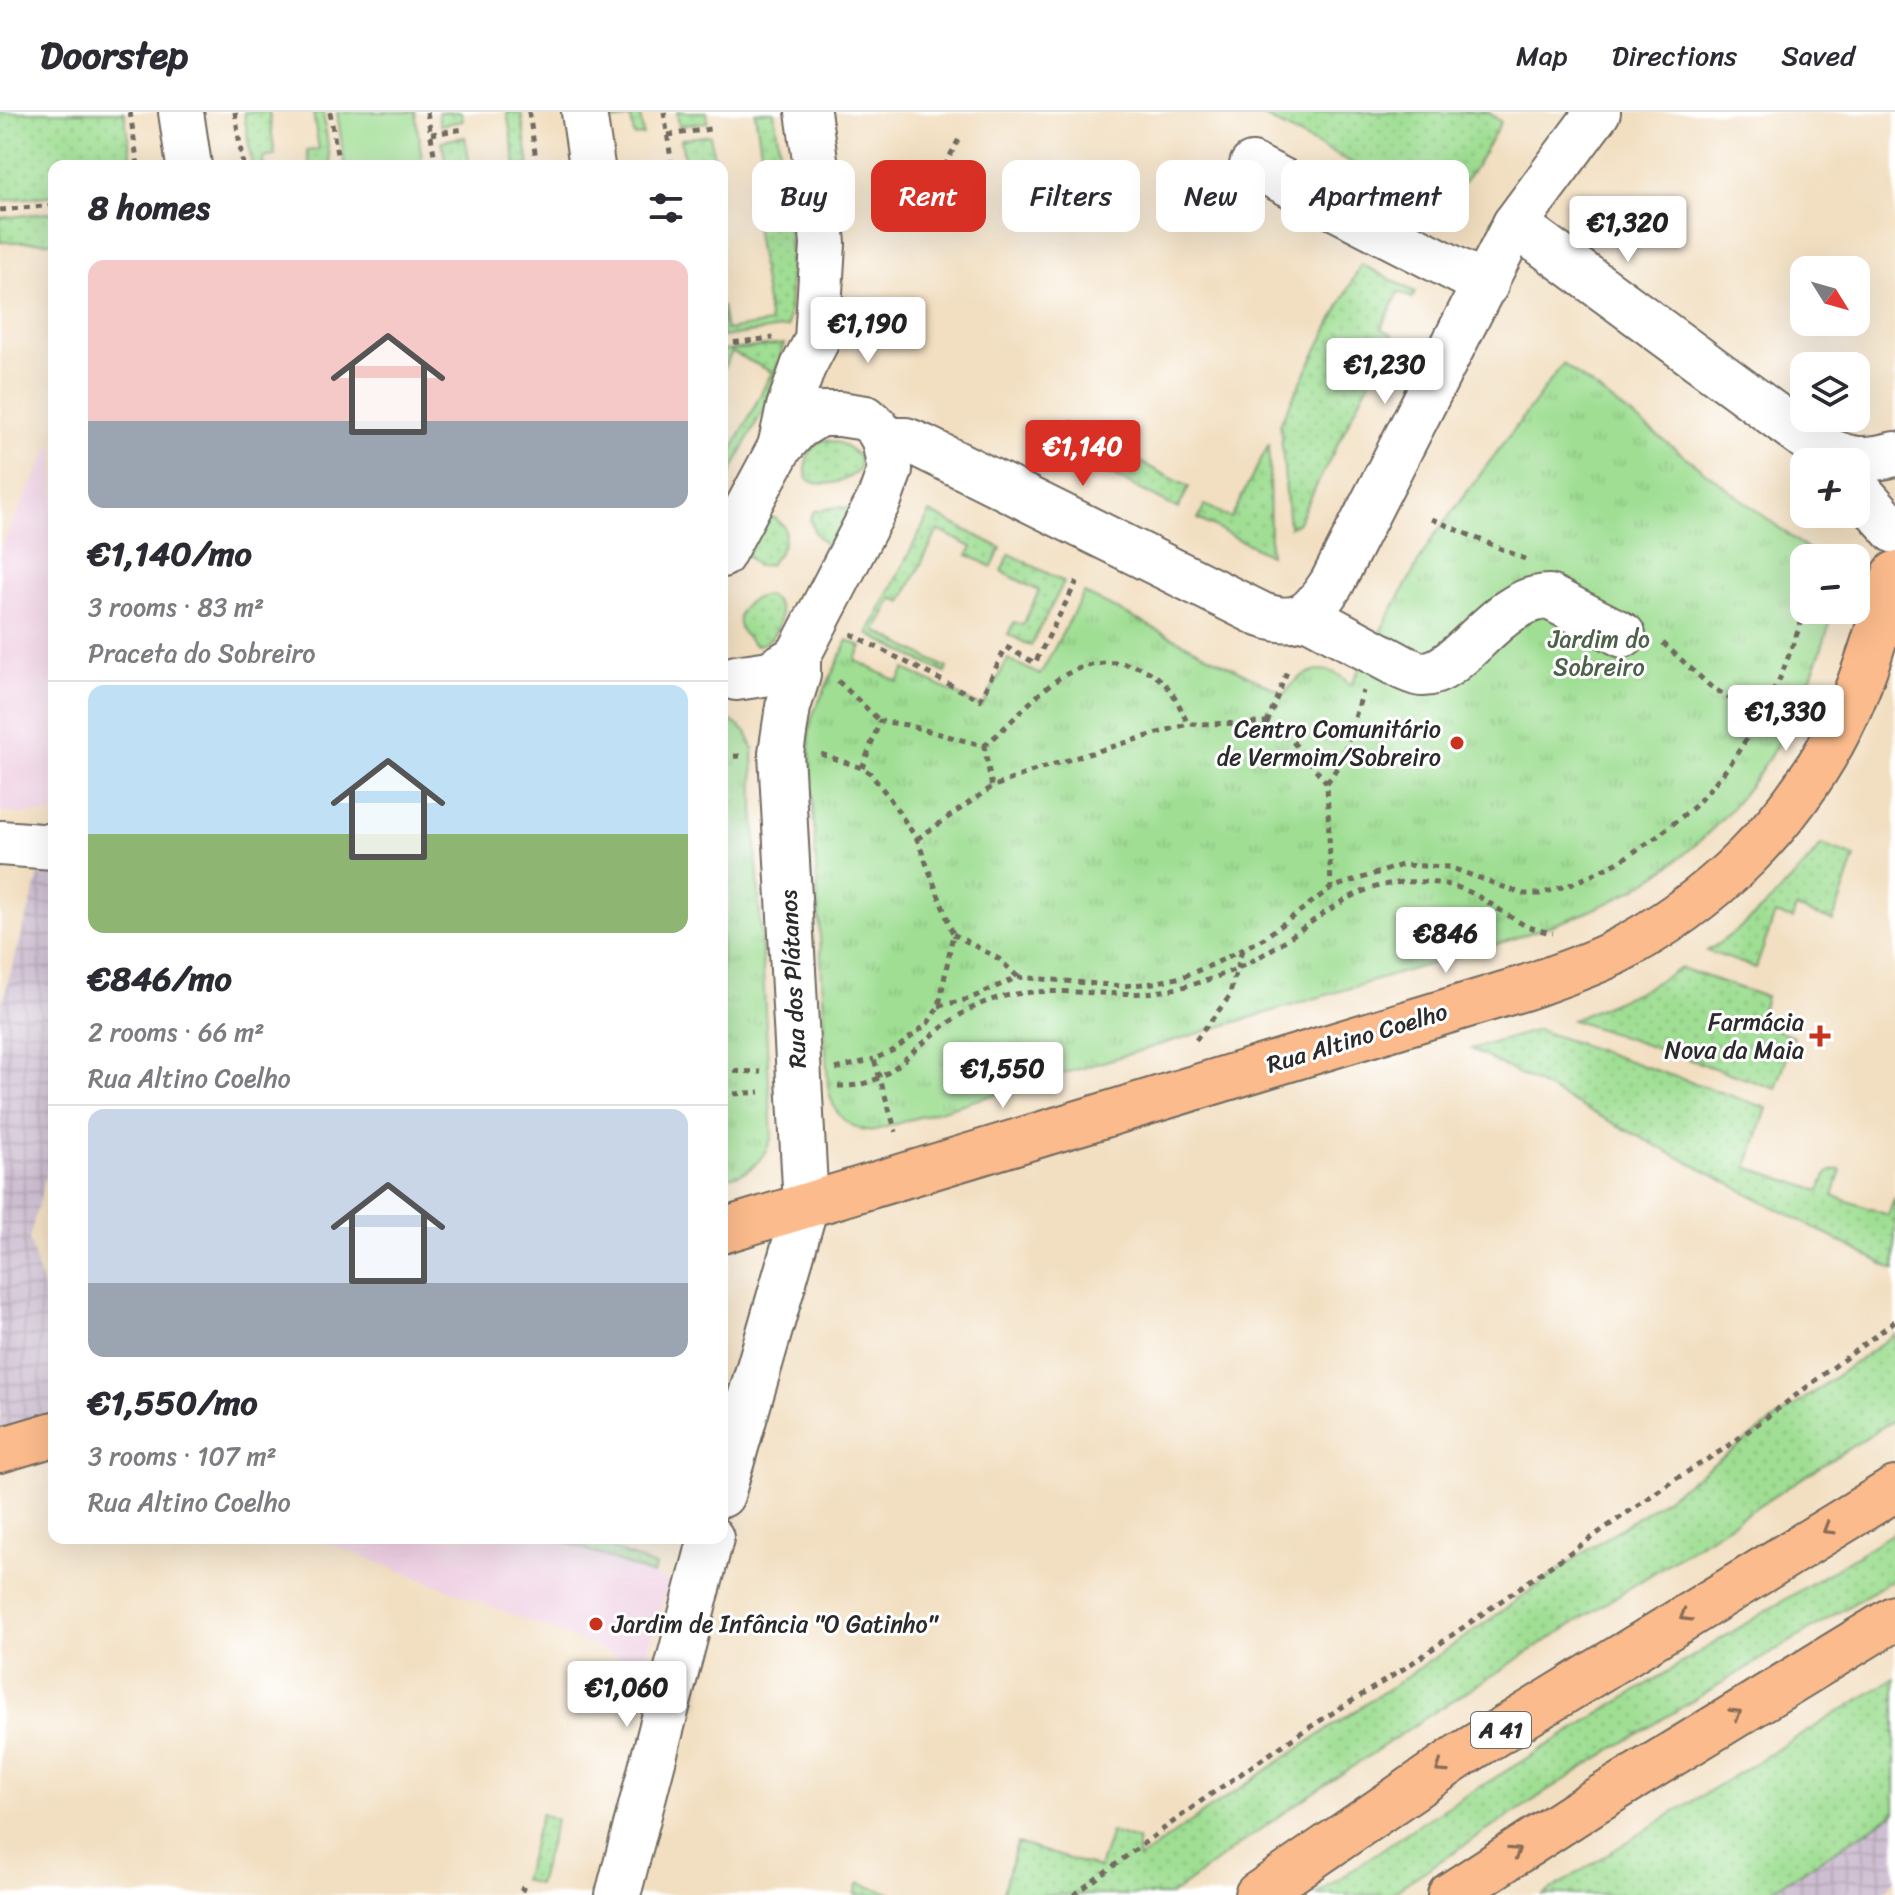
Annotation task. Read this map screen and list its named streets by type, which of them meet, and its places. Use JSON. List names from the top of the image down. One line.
{"streets":{"main road":["Rua Altino Coelho","A 41"],"street":["Rua dos Plátanos"]},"crossings":[["Rua dos Plátanos","Rua Altino Coelho"]],"parks":["Jardim do Sobreiro"],"places":{"other":["Centro Comunitário de Vermoim/Sobreiro","Jardim de Infância \"O Gatinho\""],"health":["Farmácia Nova da Maia"]},"north":"bottom right","page":{"header":"Doorstep","nav":["Map","Directions","Saved"],"chip":["Buy","Rent","Filters","New","Apartment"],"heading":"8 homes","price":["€1,320","€1,190","€1,230","€1,140","€1,330","€846","€1,550","€1,060"],"map_buttons":["+","−"],"list":[{"name":"€1,140/mo","note":"3 rooms · 83 m² · Praceta do Sobreiro"},{"name":"€846/mo","note":"2 rooms · 66 m² · Rua Altino Coelho"},{"name":"€1,550/mo","note":"3 rooms · 107 m² · Rua Altino Coelho"}]}}
